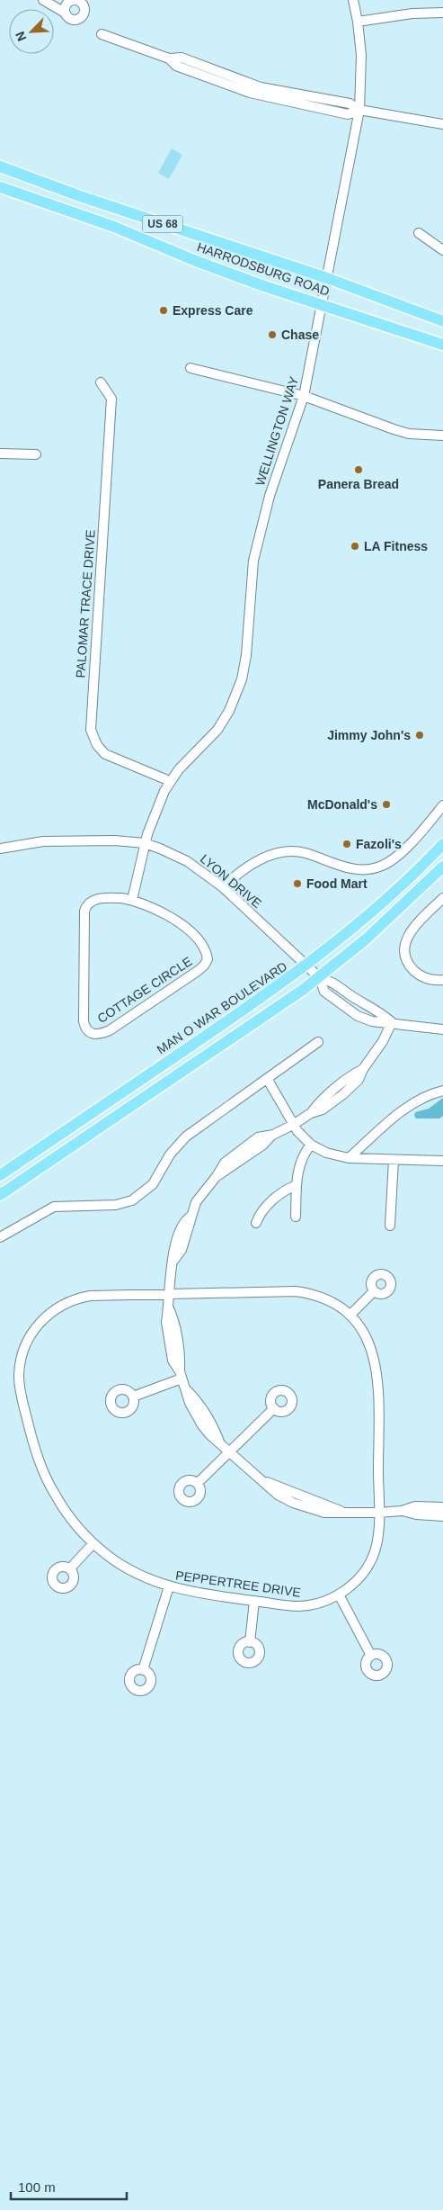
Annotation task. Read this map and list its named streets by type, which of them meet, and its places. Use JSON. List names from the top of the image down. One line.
{"streets":{"main road":["US 68","HARRODSBURG ROAD","MAN O WAR BOULEVARD"],"street":["WELLINGTON WAY","PALOMAR TRACE DRIVE","LYON DRIVE","COTTAGE CIRCLE","PEPPERTREE DRIVE"]},"crossings":[["HARRODSBURG ROAD","WELLINGTON WAY"],["WELLINGTON WAY","PALOMAR TRACE DRIVE"],["WELLINGTON WAY","LYON DRIVE"],["LYON DRIVE","MAN O WAR BOULEVARD"]],"places":["Express Care","Chase","Panera Bread","LA Fitness","Jimmy John's","McDonald's","Fazoli's","Food Mart"],"scale_bar":"100 m","north":"bottom left"}
